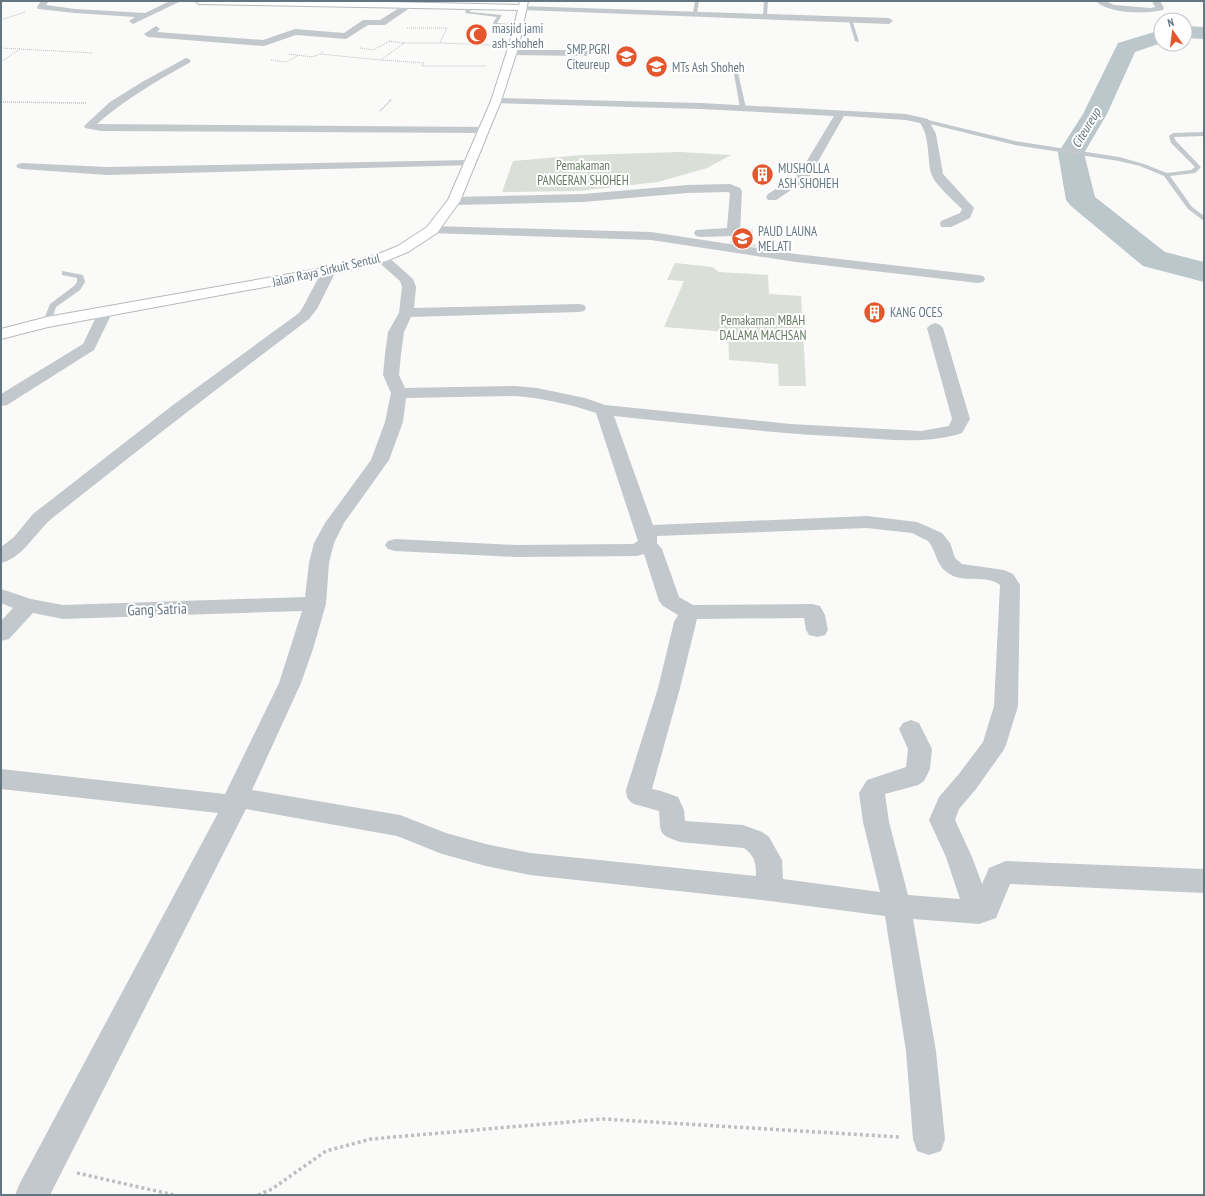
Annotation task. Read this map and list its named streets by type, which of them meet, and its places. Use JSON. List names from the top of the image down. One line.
{"streets":{"main road":["Jalan Raya Sirkuit Sentul"],"street":["Gang Satria"]},"water":["Citeureup"],"parks":["Pemakaman PANGERAN SHOHEH","Pemakaman MBAH DALAMA MACHSAN"],"places":{"mosque":["masjid jami ash-shoheh"],"school or university":["SMP PGRI Citeureup","MTs Ash Shoheh","PAUD LAUNA MELATI"],"building":["MUSHOLLA ASH SHOHEH","KANG OCES"]},"north":"top"}
